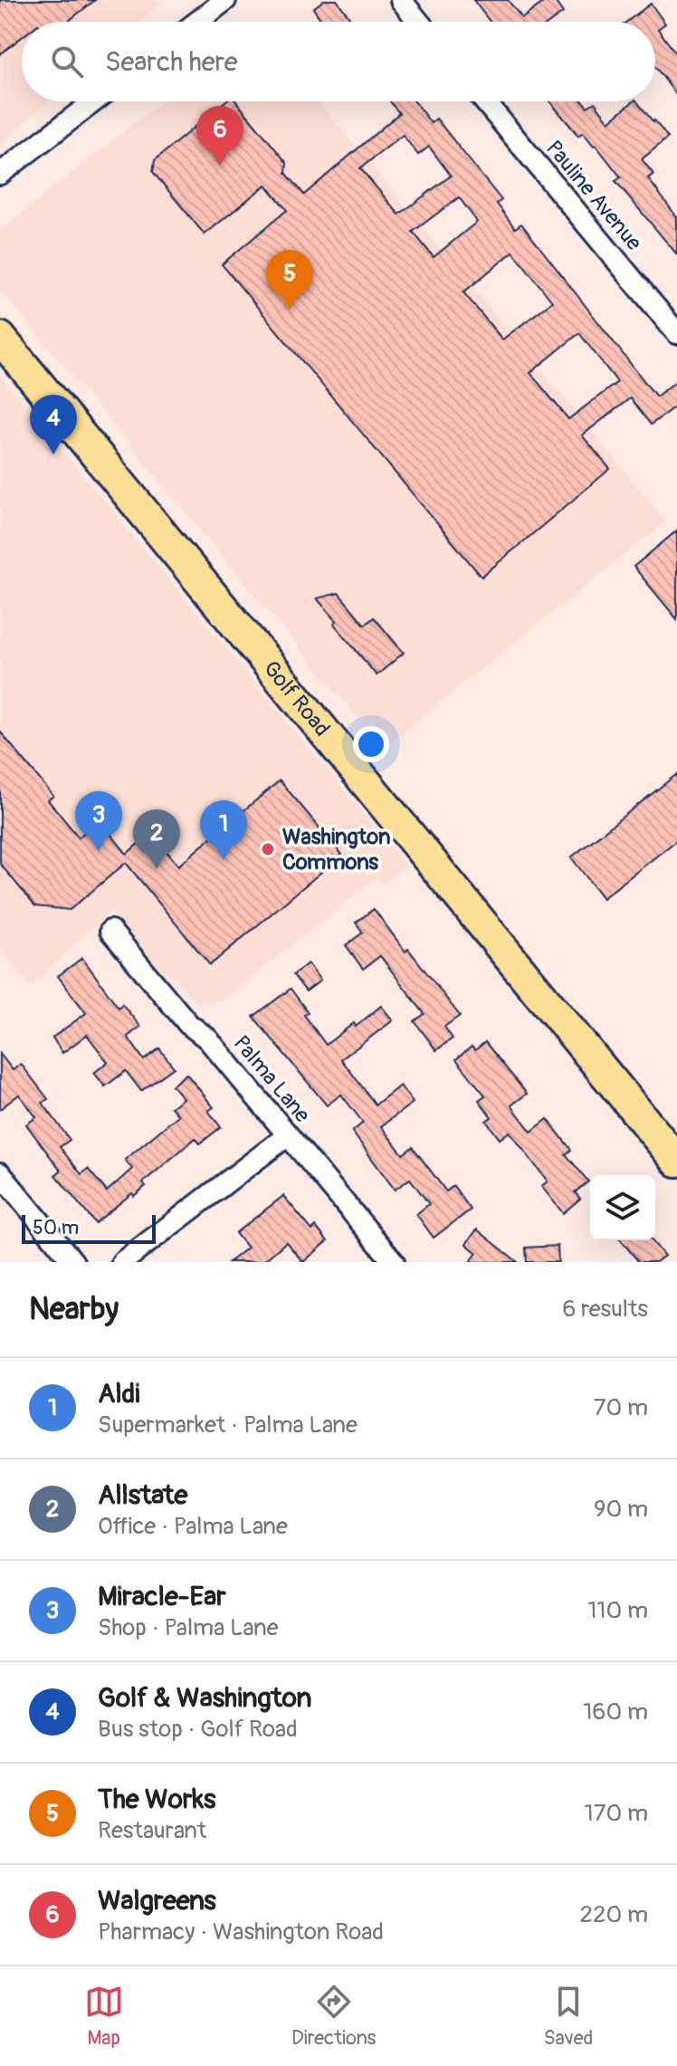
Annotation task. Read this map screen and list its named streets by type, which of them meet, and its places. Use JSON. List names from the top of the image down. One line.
{"streets":{"main road":["Golf Road"],"street":["Pauline Avenue","Palma Lane"]},"places":["Washington Commons"],"scale_bar":"50 m","page":{"search":"Search here","pins":["6","5","4","3","1","2"],"scale":"50 m","heading":["Nearby","6 results"],"list":[{"mark":"1","name":"Aldi","note":"Supermarket · Palma Lane","value":"70 m"},{"mark":"2","name":"Allstate","note":"Office · Palma Lane","value":"90 m"},{"mark":"3","name":"Miracle-Ear","note":"Shop · Palma Lane","value":"110 m"},{"mark":"4","name":"Golf & Washington","note":"Bus stop · Golf Road","value":"160 m"},{"mark":"5","name":"The Works","note":"Restaurant","value":"170 m"},{"mark":"6","name":"Walgreens","note":"Pharmacy · Washington Road","value":"220 m"}],"nav":["Map","Directions","Saved"]}}
